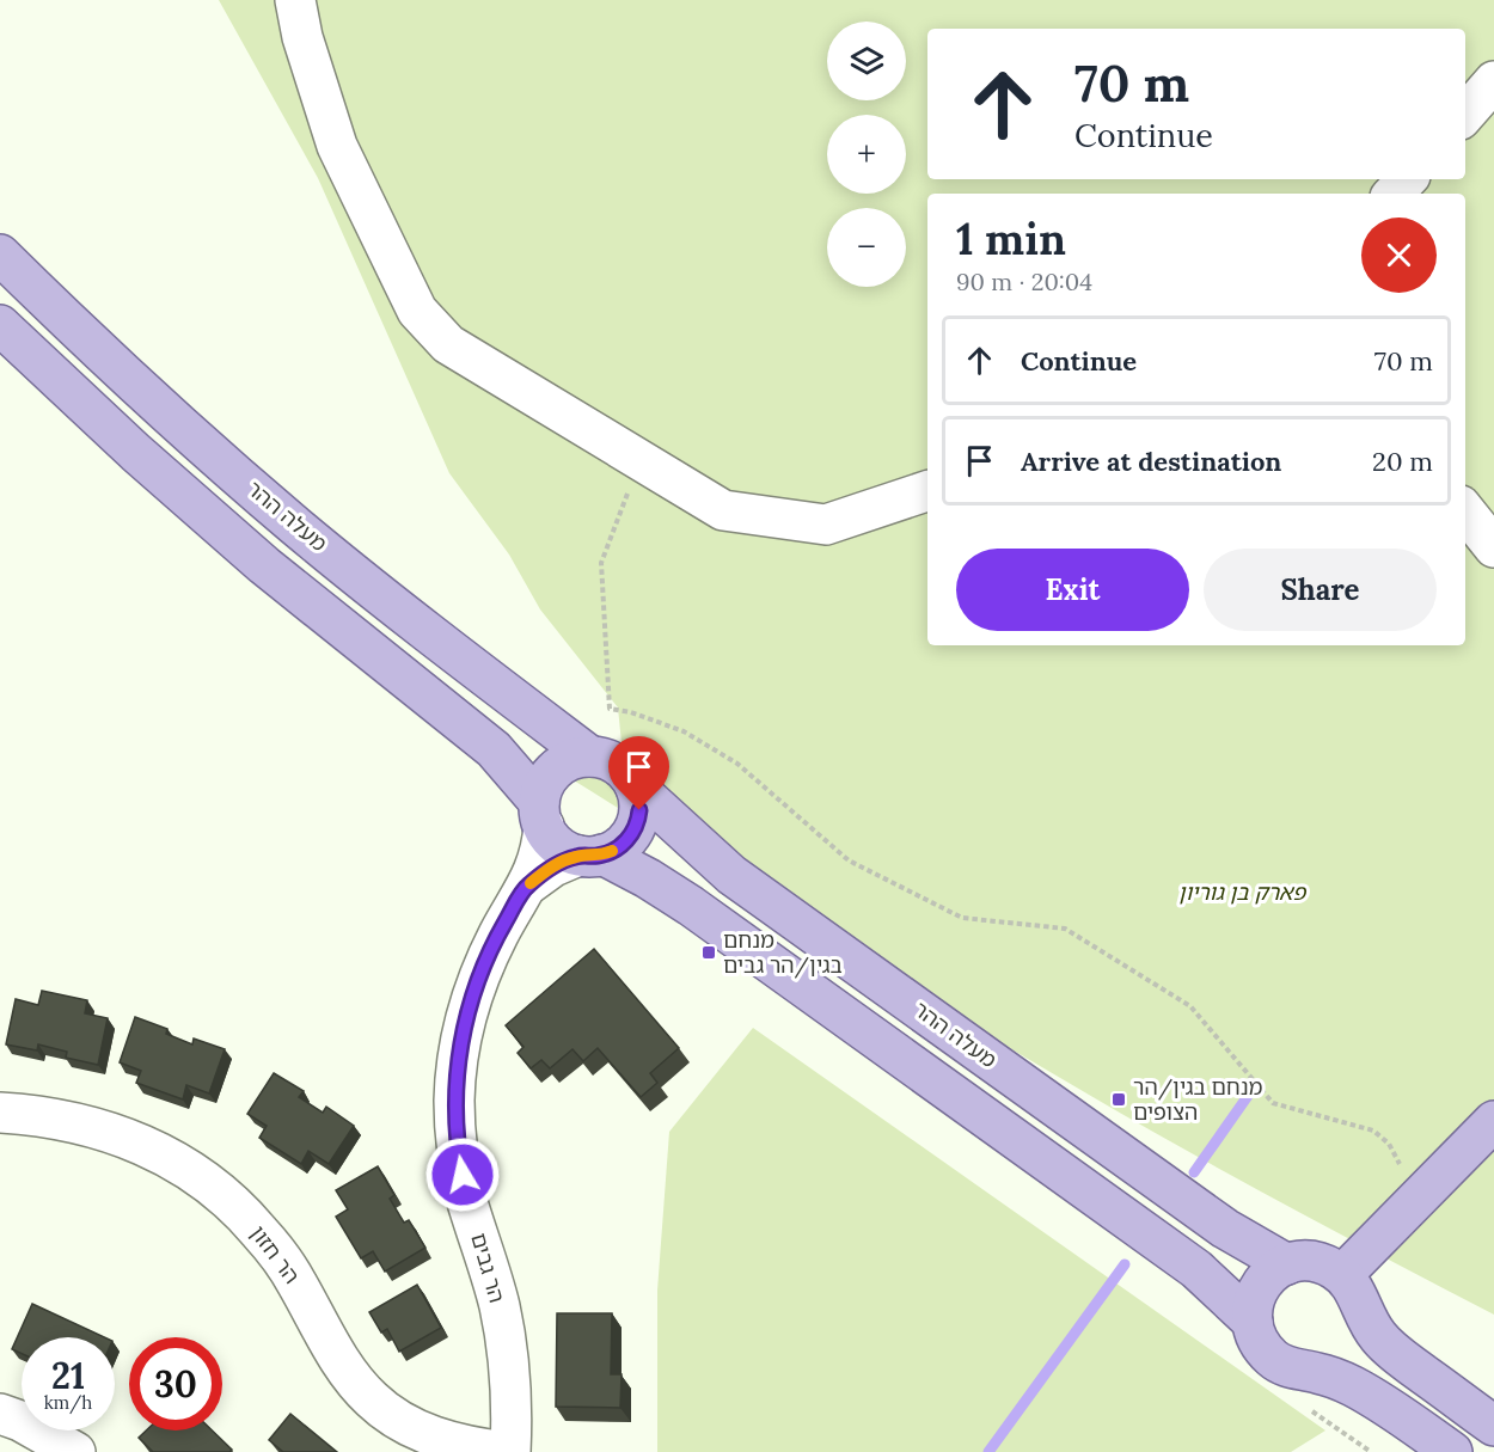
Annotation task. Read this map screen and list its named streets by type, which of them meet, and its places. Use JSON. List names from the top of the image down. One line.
{"streets":{"main road":["מעלה ההר"],"street":["הר חזון","הר גבים"]},"crossings":[["מעלה ההר","הר גבים"],["הר חזון","הר גבים"]],"parks":["פארק בן גוריון"],"places":{"transit":["מנחם בגין/הר גבים","מנחם בגין/הר הצופים"]},"page":{"map_buttons":["+","−"],"turn":["70 m","Continue"],"heading":["1 min","90 m · 20:04"],"list":[{"name":"Continue","value":"70 m"},{"name":"Arrive at destination","value":"20 m"}],"buttons":["Exit","Share"],"speed":"21 km/h","limit":"30"}}
